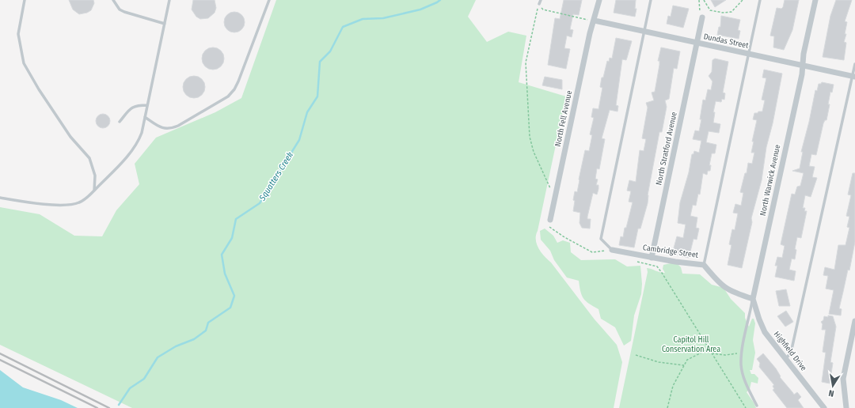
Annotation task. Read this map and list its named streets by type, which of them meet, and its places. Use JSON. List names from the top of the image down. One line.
{"streets":{"street":["Dundas Street","North Fell Avenue","North Stratford Avenue","North Warwick Avenue","Cambridge Street","Highfield Drive"]},"crossings":[["Dundas Street","North Fell Avenue"],["Dundas Street","North Stratford Avenue"],["Dundas Street","North Warwick Avenue"],["North Stratford Avenue","Cambridge Street"],["North Warwick Avenue","Cambridge Street"],["North Warwick Avenue","Highfield Drive"],["Cambridge Street","Highfield Drive"]],"water":["Squatters Creek"],"parks":["Capitol Hill Conservation Area"],"north":"bottom"}
